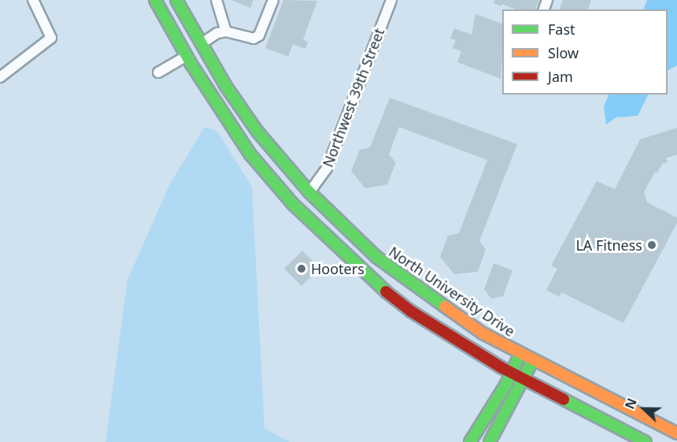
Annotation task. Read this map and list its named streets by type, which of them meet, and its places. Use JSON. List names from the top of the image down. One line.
{"streets":{"main road":["North University Drive"],"street":["Northwest 39th Street"]},"crossings":[["Northwest 39th Street","North University Drive"]],"places":["LA Fitness","Hooters"],"legend":["Fast","Slow","Jam"],"north":"left"}
